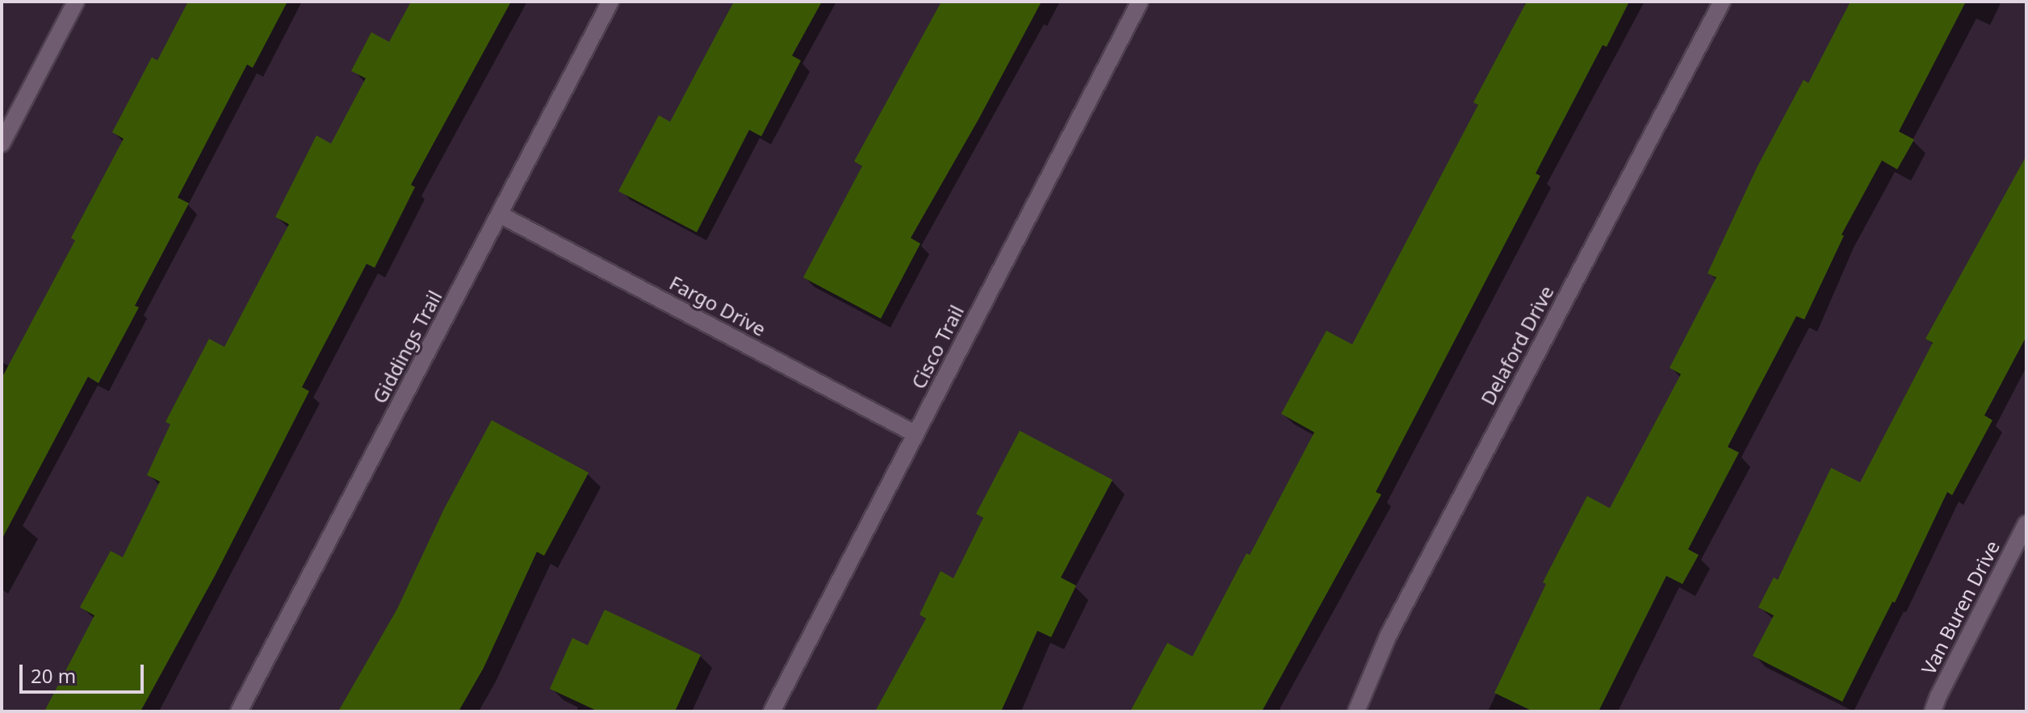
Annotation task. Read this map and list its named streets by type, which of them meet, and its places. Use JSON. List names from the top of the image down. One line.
{"streets":{"street":["Fargo Drive","Delaford Drive","Giddings Trail","Cisco Trail","Van Buren Drive"]},"crossings":[["Fargo Drive","Giddings Trail"],["Fargo Drive","Cisco Trail"]],"scale_bar":"20 m"}
